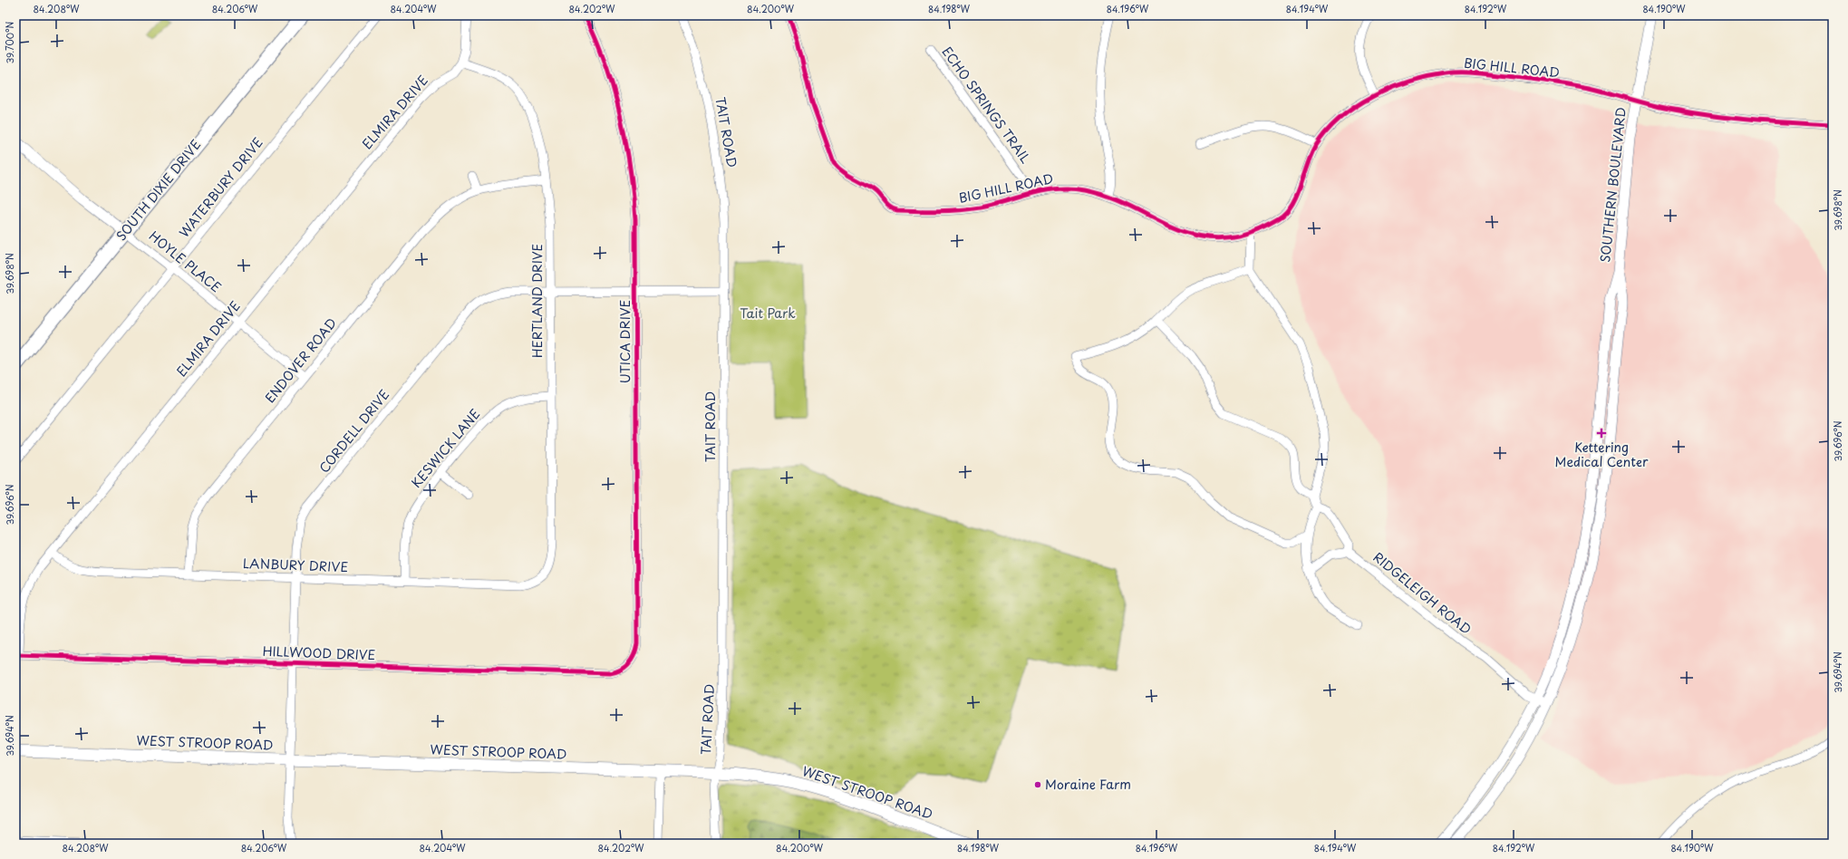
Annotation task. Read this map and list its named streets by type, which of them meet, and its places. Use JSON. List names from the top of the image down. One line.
{"streets":{"main road":["SOUTH DIXIE DRIVE","WEST STROOP ROAD"],"street":["BIG HILL ROAD","ECHO SPRINGS TRAIL","ELMIRA DRIVE","TAIT ROAD","SOUTHERN BOULEVARD","WATERBURY DRIVE","HOYLE PLACE","HERTLAND DRIVE","UTICA DRIVE","ENDOVER ROAD","CORDELL DRIVE","KESWICK LANE","LANBURY DRIVE","RIDGELEIGH ROAD","HILLWOOD DRIVE"]},"crossings":[["BIG HILL ROAD","ECHO SPRINGS TRAIL"],["BIG HILL ROAD","SOUTHERN BOULEVARD"],["ELMIRA DRIVE","HOYLE PLACE"],["ELMIRA DRIVE","HERTLAND DRIVE"],["ELMIRA DRIVE","LANBURY DRIVE"],["ELMIRA DRIVE","HILLWOOD DRIVE"],["TAIT ROAD","CORDELL DRIVE"],["TAIT ROAD","WEST STROOP ROAD"],["SOUTHERN BOULEVARD","RIDGELEIGH ROAD"],["WATERBURY DRIVE","HOYLE PLACE"],["SOUTH DIXIE DRIVE","HOYLE PLACE"],["HOYLE PLACE","ENDOVER ROAD"],["HERTLAND DRIVE","ENDOVER ROAD"],["HERTLAND DRIVE","CORDELL DRIVE"],["HERTLAND DRIVE","KESWICK LANE"],["HERTLAND DRIVE","LANBURY DRIVE"],["UTICA DRIVE","CORDELL DRIVE"],["UTICA DRIVE","HILLWOOD DRIVE"],["ENDOVER ROAD","LANBURY DRIVE"],["CORDELL DRIVE","LANBURY DRIVE"],["CORDELL DRIVE","HILLWOOD DRIVE"],["CORDELL DRIVE","WEST STROOP ROAD"],["KESWICK LANE","LANBURY DRIVE"]],"parks":["Tait Park"],"places":{"health":["Kettering Medical Center"],"other":["Moraine Farm"]},"coordinates":["84.208°W","84.206°W","84.204°W","84.202°W","84.200°W","84.198°W","84.196°W","84.194°W","84.192°W","84.190°W","39.700°N","39.698°N","39.696°N","39.694°N"]}
